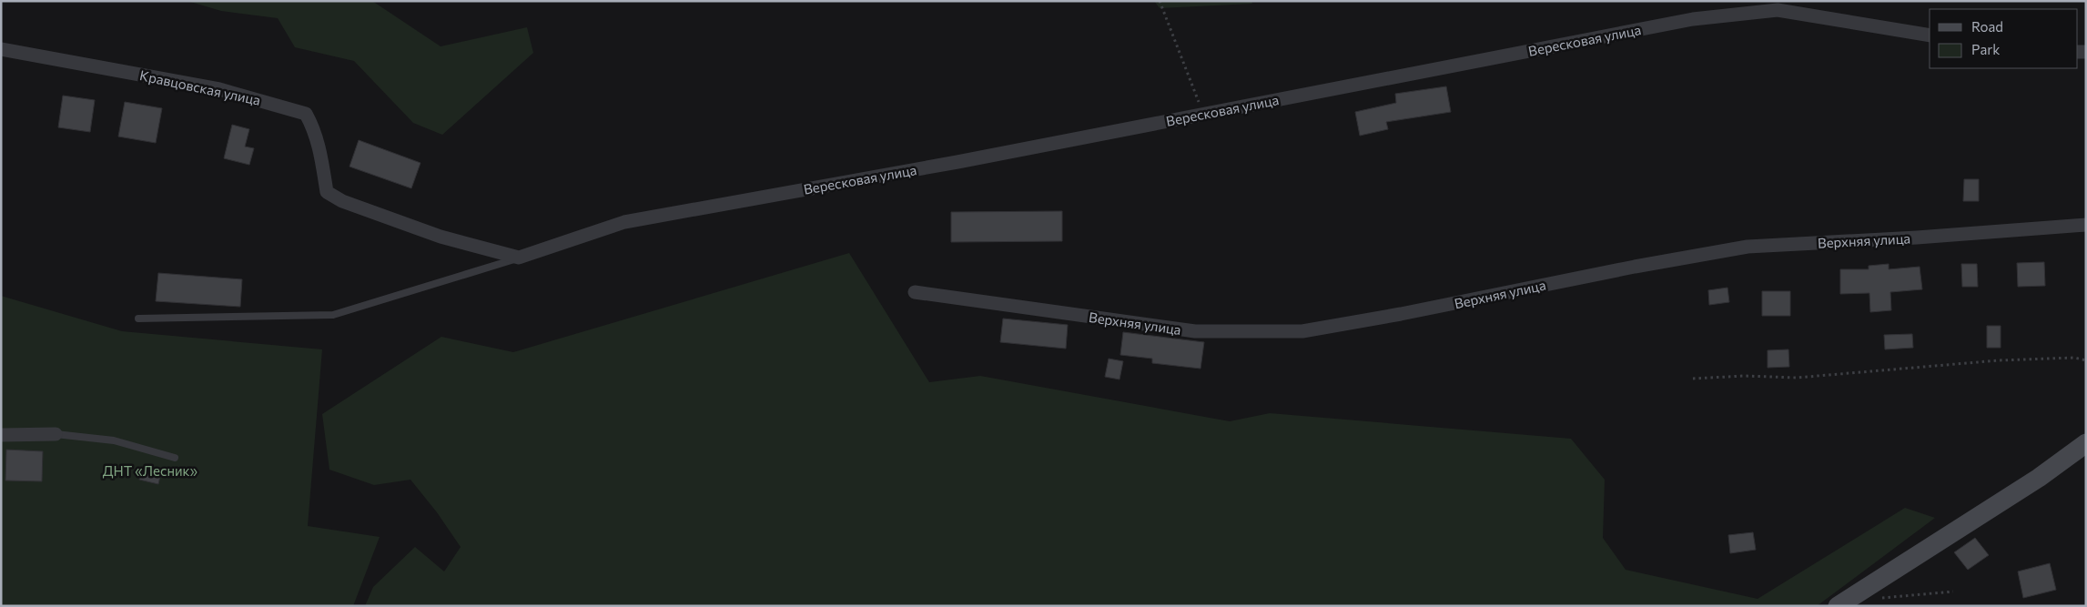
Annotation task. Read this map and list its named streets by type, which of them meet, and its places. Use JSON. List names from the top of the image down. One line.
{"streets":{"street":["Вересковая улица","Кравцовская улица","Верхняя улица"]},"crossings":[["Вересковая улица","Кравцовская улица"]],"parks":["ДНТ «Лесник»"],"legend":["Road","Park"]}
